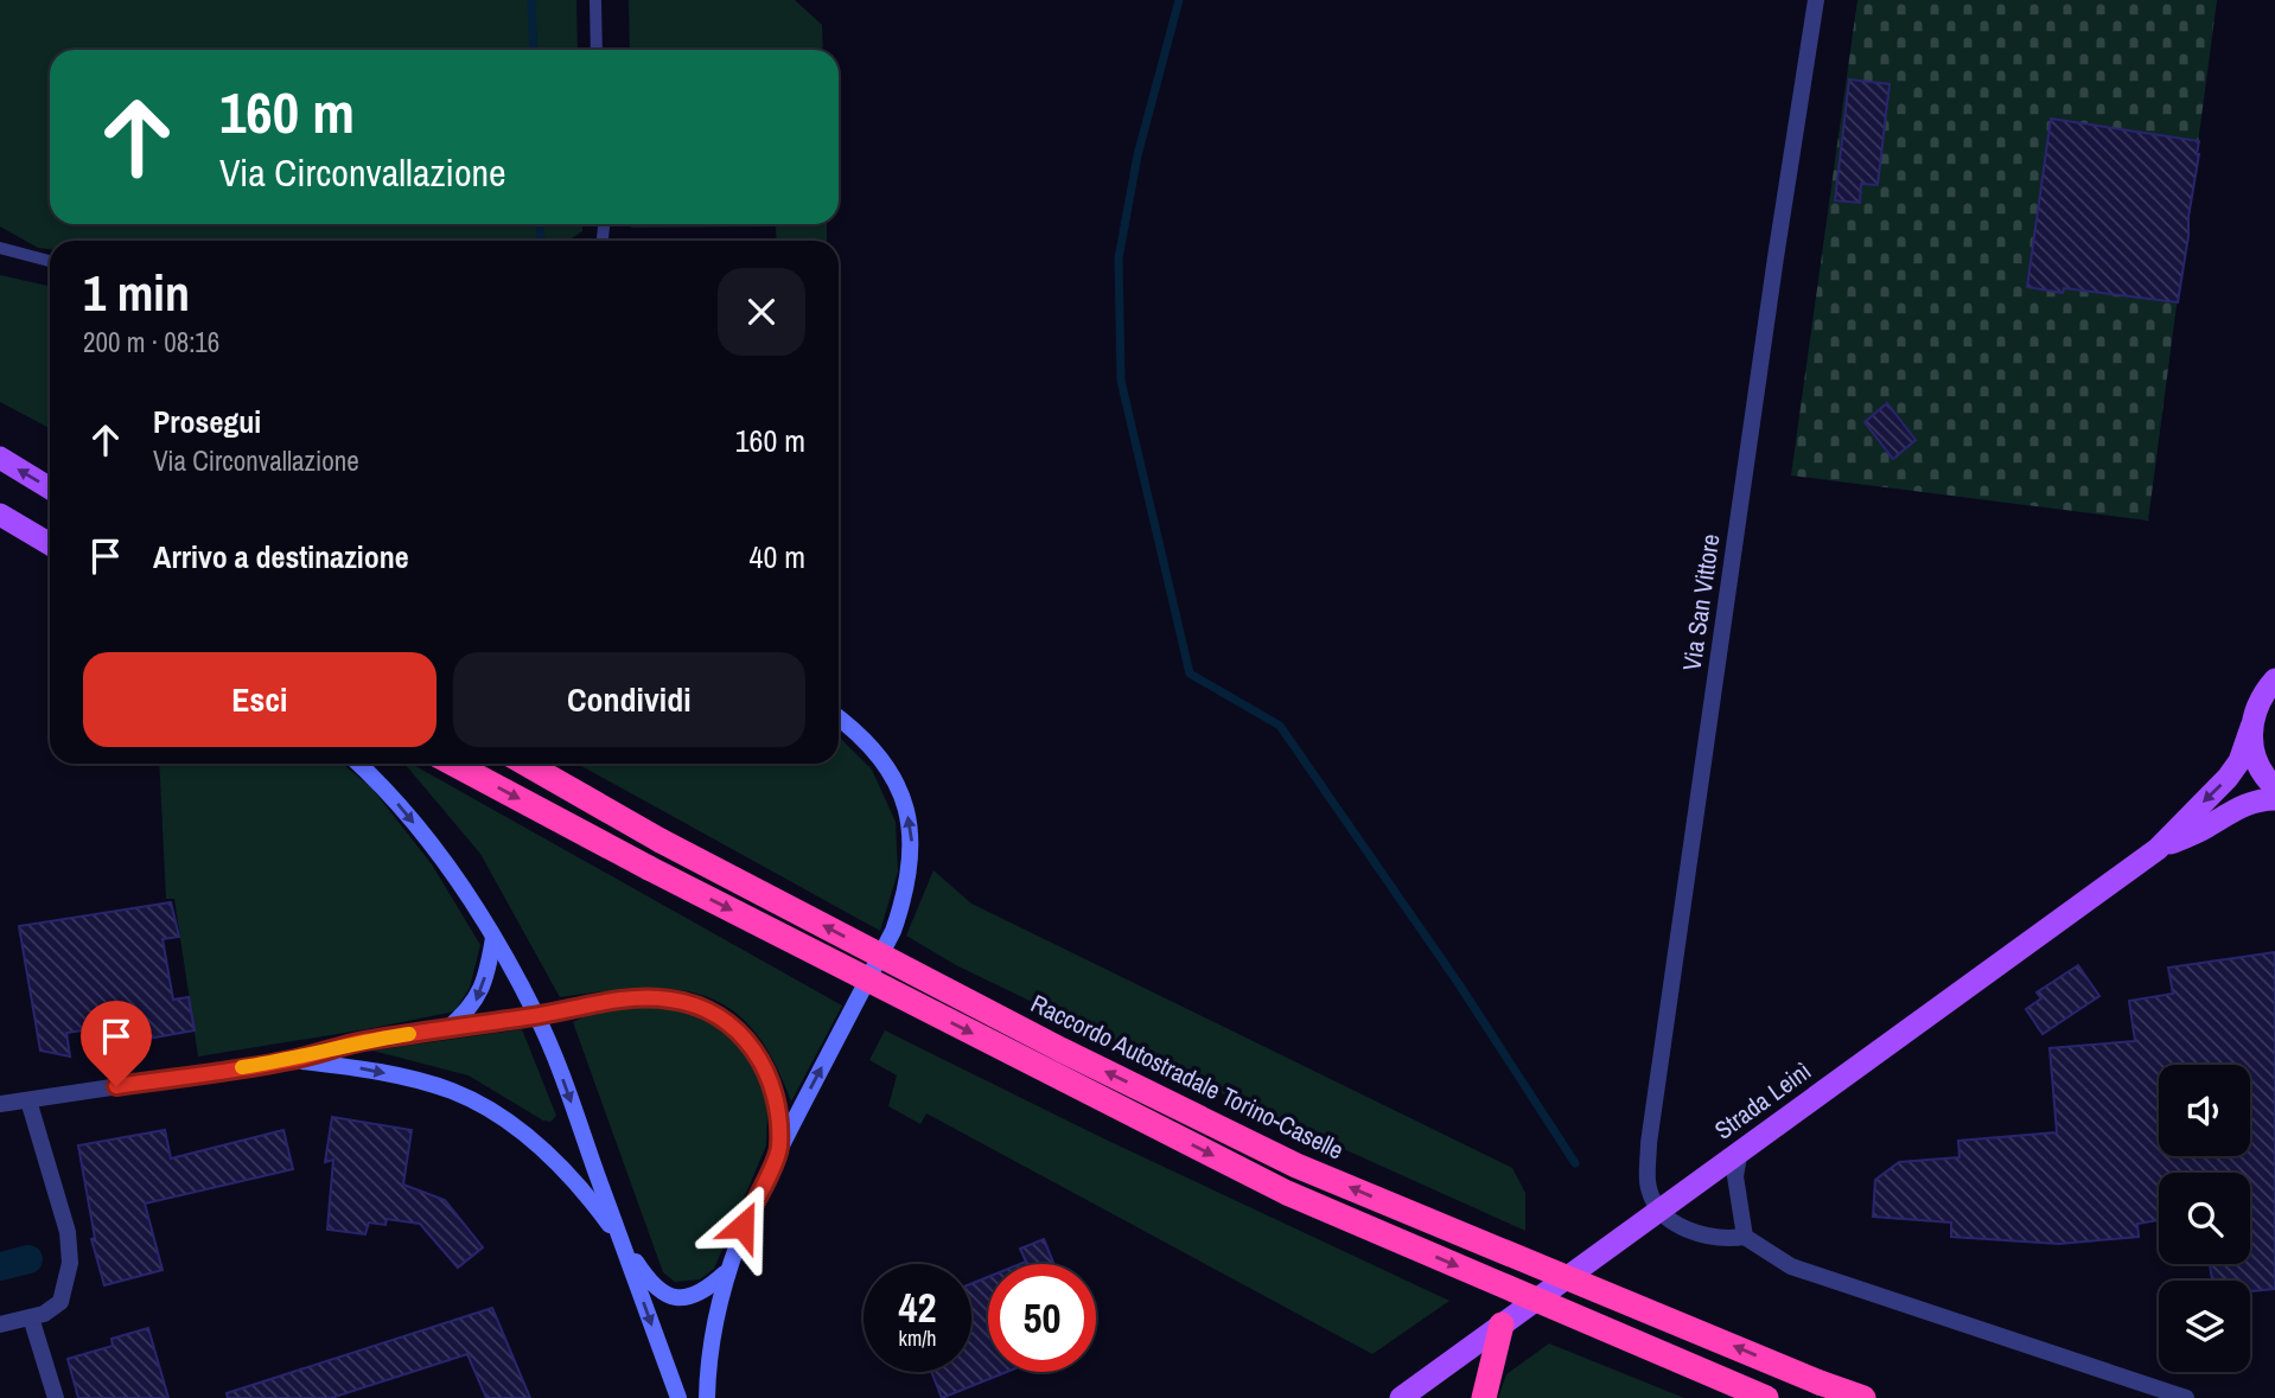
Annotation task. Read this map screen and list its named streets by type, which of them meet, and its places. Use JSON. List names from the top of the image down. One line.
{"streets":{"highway":["Raccordo Autostradale Torino-Caselle"],"main road":["Strada Leinì"],"street":["Via San Vittore"]},"crossings":[["Via San Vittore","Strada Leinì"]],"page":{"turn":["160 m","Via Circonvallazione"],"heading":["1 min","200 m · 08:16"],"list":[{"name":"Prosegui","note":"Via Circonvallazione","value":"160 m"},{"name":"Arrivo a destinazione","value":"40 m"}],"buttons":["Esci","Condividi"],"speed":"42 km/h","limit":"50"}}
